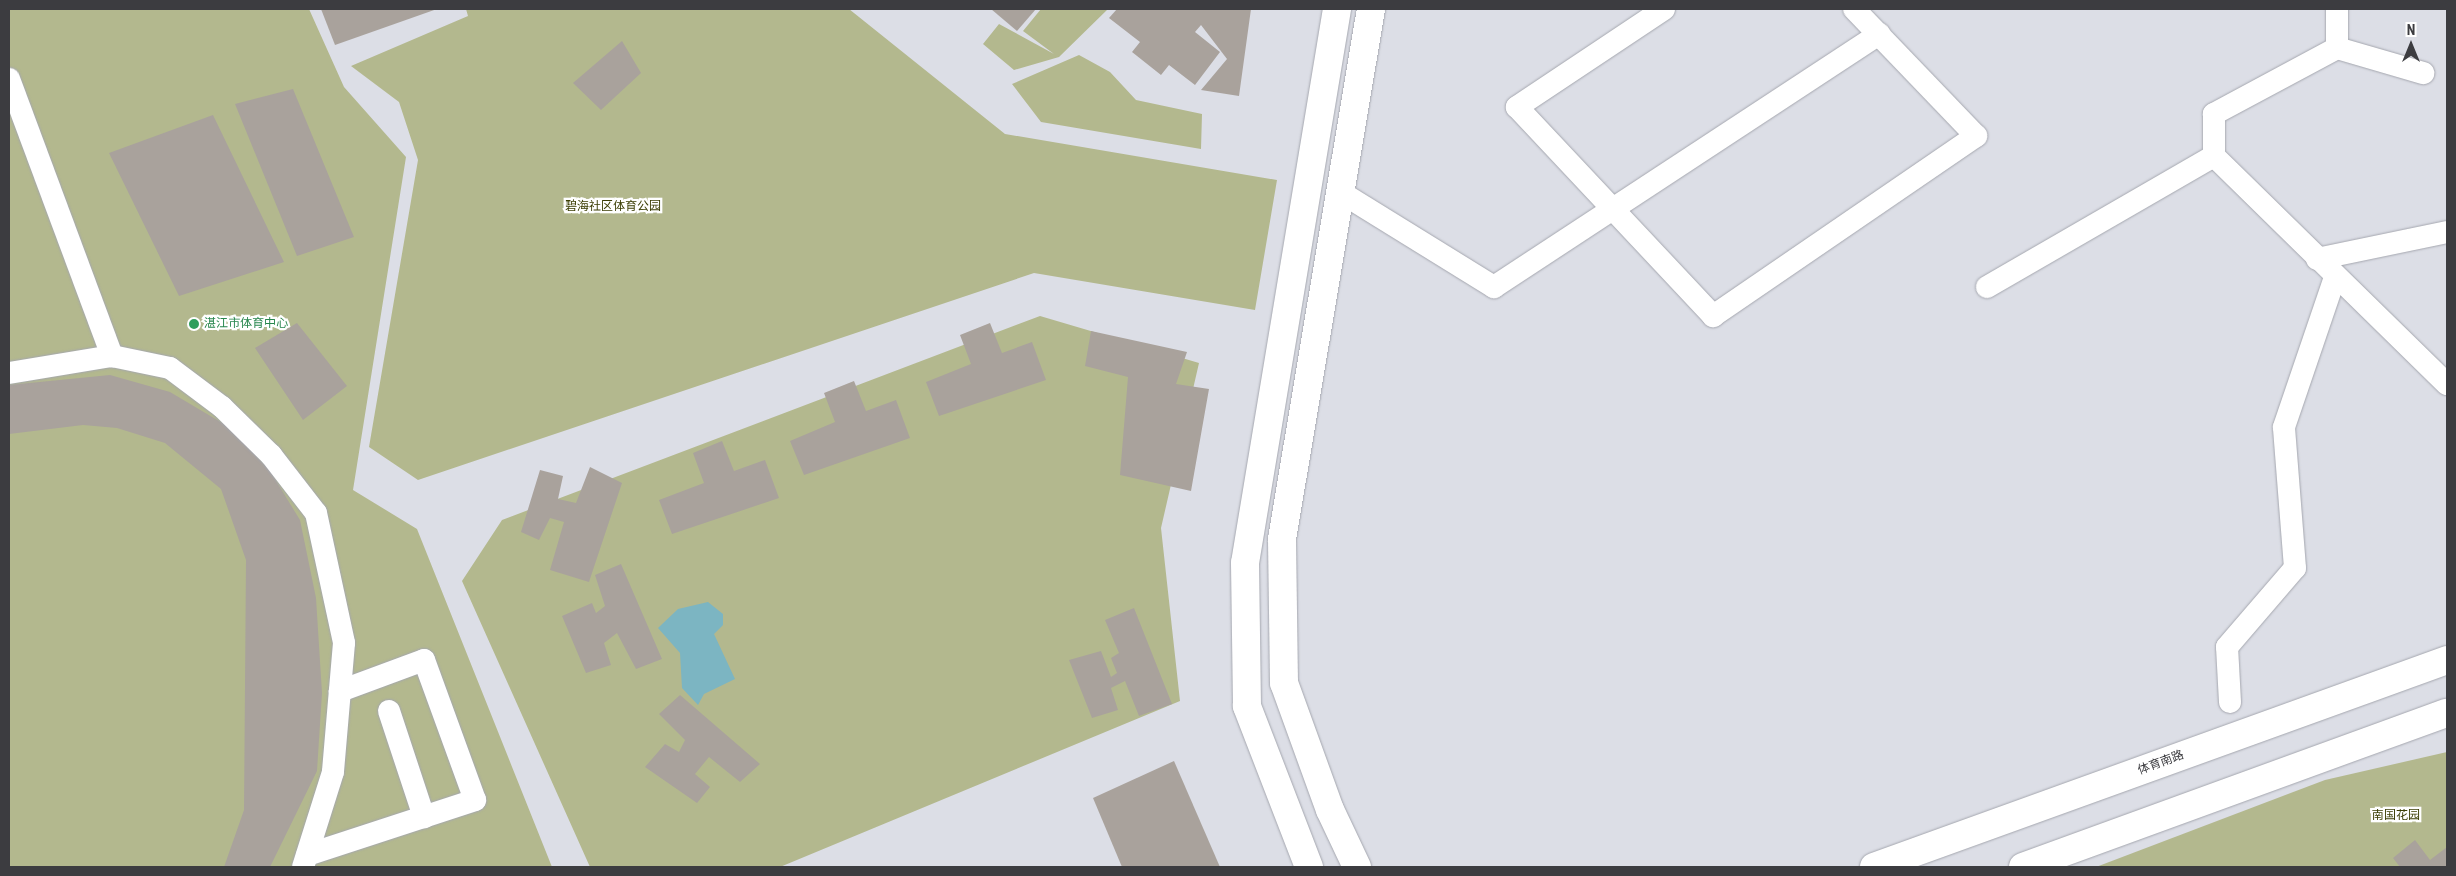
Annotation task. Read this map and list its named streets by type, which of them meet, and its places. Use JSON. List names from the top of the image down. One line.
{"streets":{"street":["体育南路"]},"parks":["碧海社区体育公园","南国花园"],"places":["湛江市体育中心"],"north":"top"}
